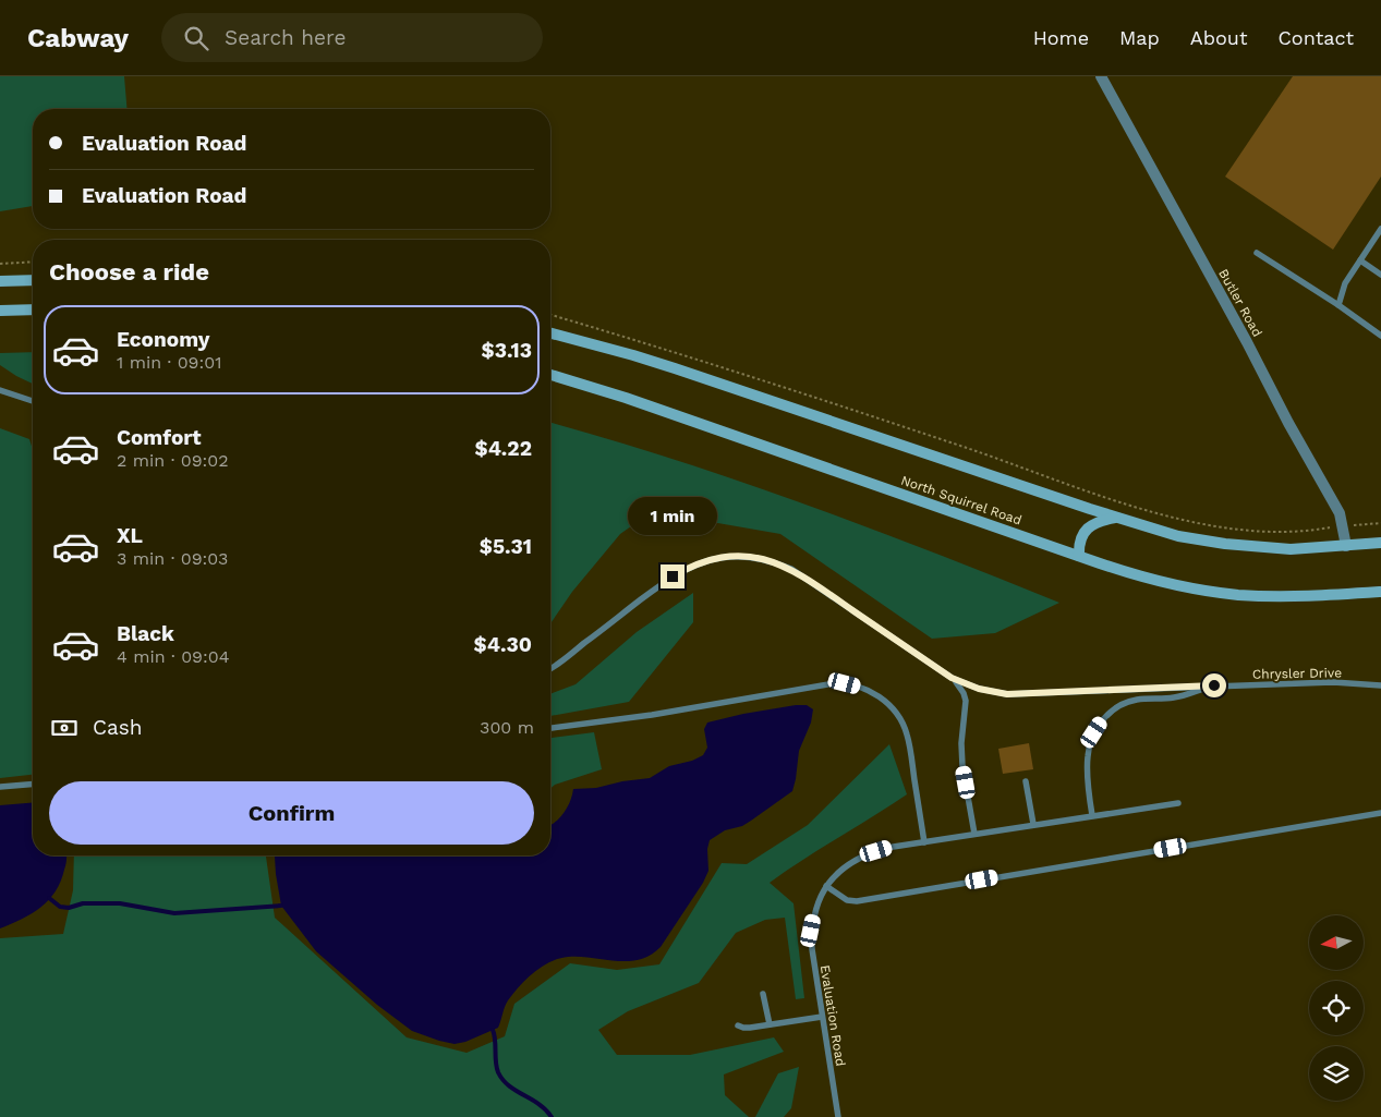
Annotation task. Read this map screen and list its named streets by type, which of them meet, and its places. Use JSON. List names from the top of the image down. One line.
{"streets":{"main road":["North Squirrel Road"],"street":["Butler Road"],"lane":["Chrysler Drive","Evaluation Road"]},"north":"left","page":{"header":"Cabway","search":"Search here","nav":["Home","Map","About","Contact"],"banner":["Evaluation Road","Evaluation Road"],"heading":"Choose a ride","list":[{"name":"Economy","note":"1 min · 09:01","value":"$3.13"},{"name":"Comfort","note":"2 min · 09:02","value":"$4.22"},{"name":"XL","note":"3 min · 09:03","value":"$5.31"},{"name":"Black","note":"4 min · 09:04","value":"$4.30"}],"bubble":"1 min","pay":["Cash","300 m"],"buttons":"Confirm"}}
